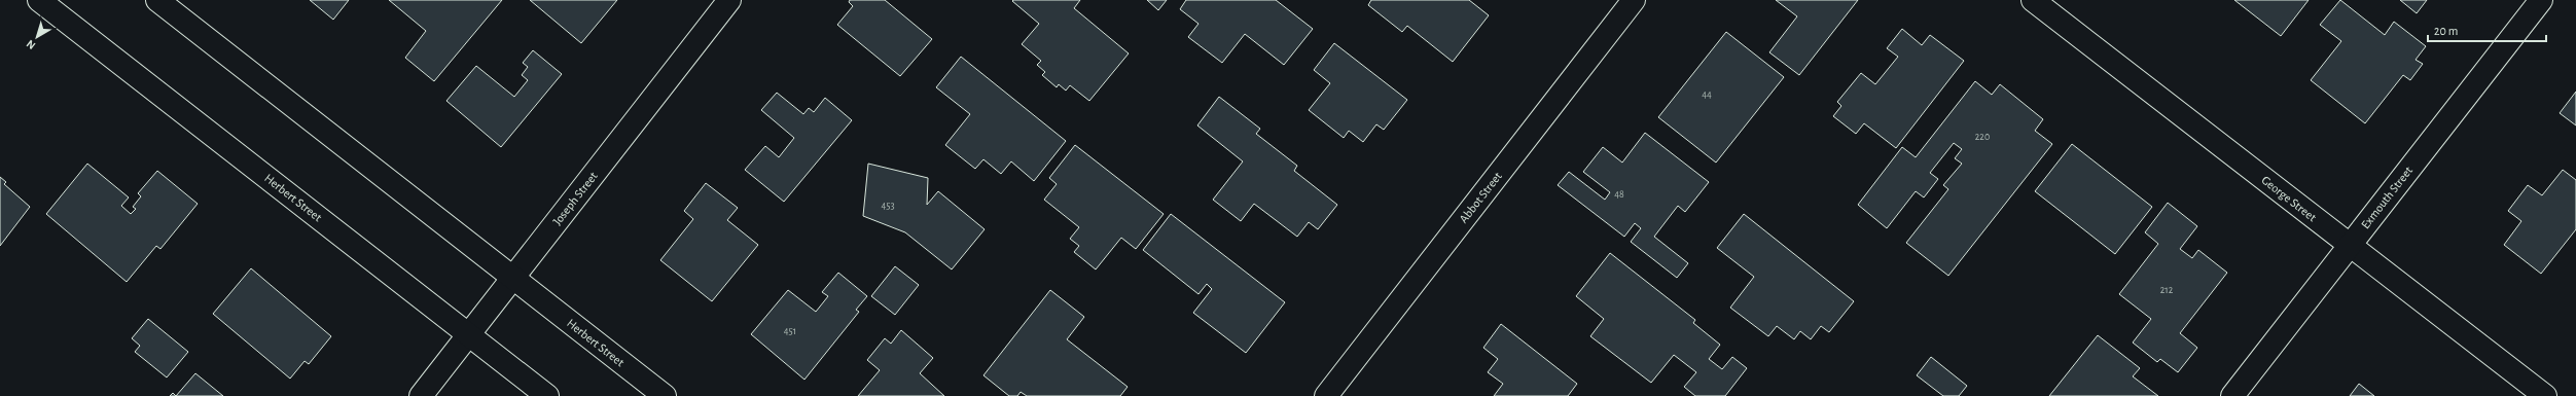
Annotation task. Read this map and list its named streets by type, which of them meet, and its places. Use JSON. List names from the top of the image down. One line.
{"streets":{"street":["Herbert Street","Abbot Street","Exmouth Street","Joseph Street","George Street"]},"crossings":[["Herbert Street","Joseph Street"],["Exmouth Street","George Street"]],"house_numbers":["44","220","48","453","212","451"],"scale_bar":"20 m","north":"bottom left"}
